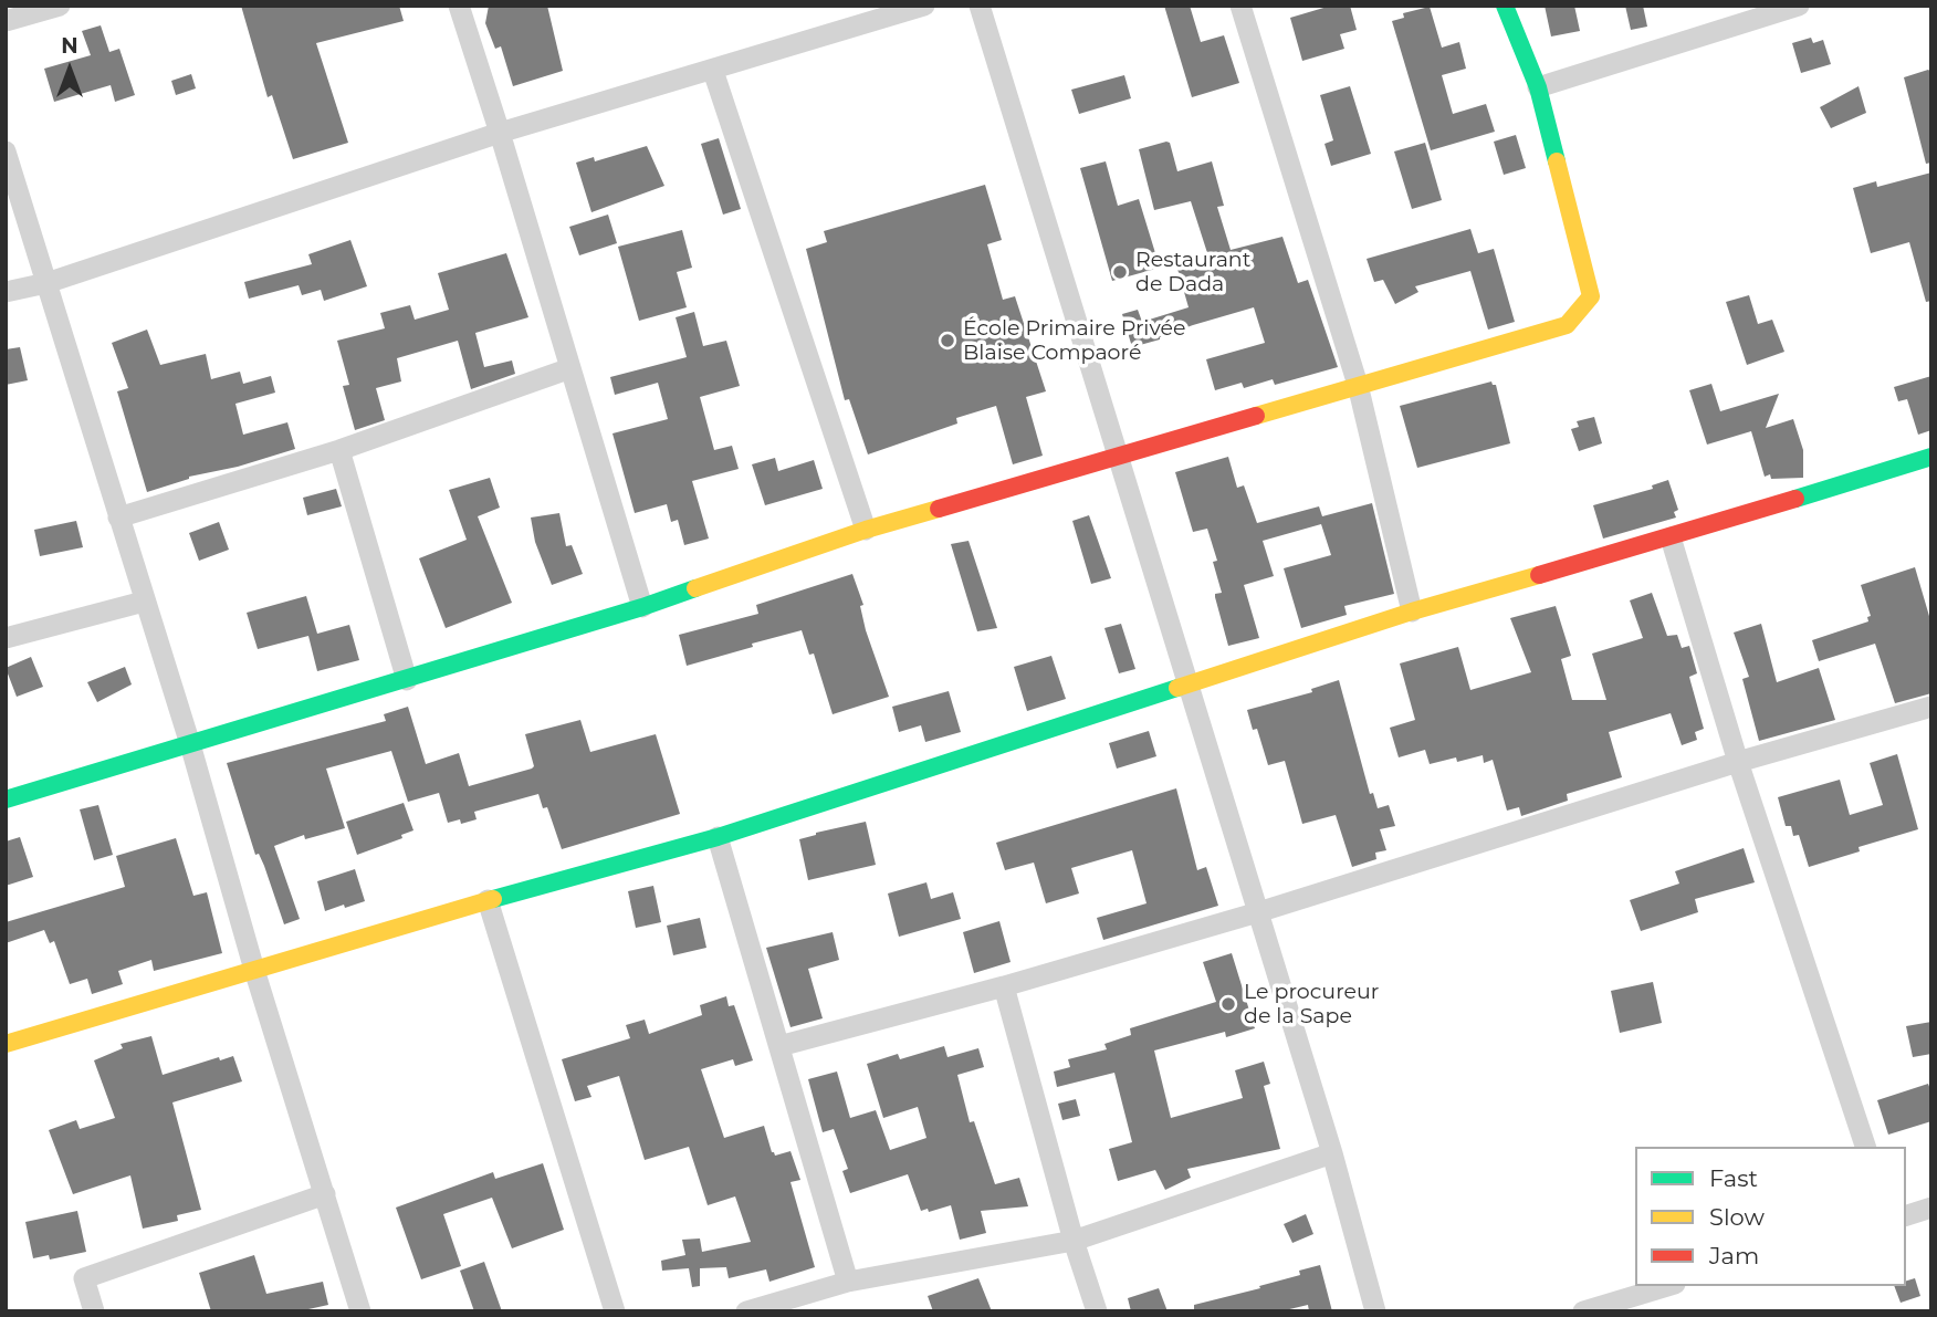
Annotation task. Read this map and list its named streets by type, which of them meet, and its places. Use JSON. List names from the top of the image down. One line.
{"places":["Restaurant de Dada","École Primaire Privée Blaise Compaoré","Le procureur de la Sape"],"legend":["Fast","Slow","Jam"],"north":"top"}
